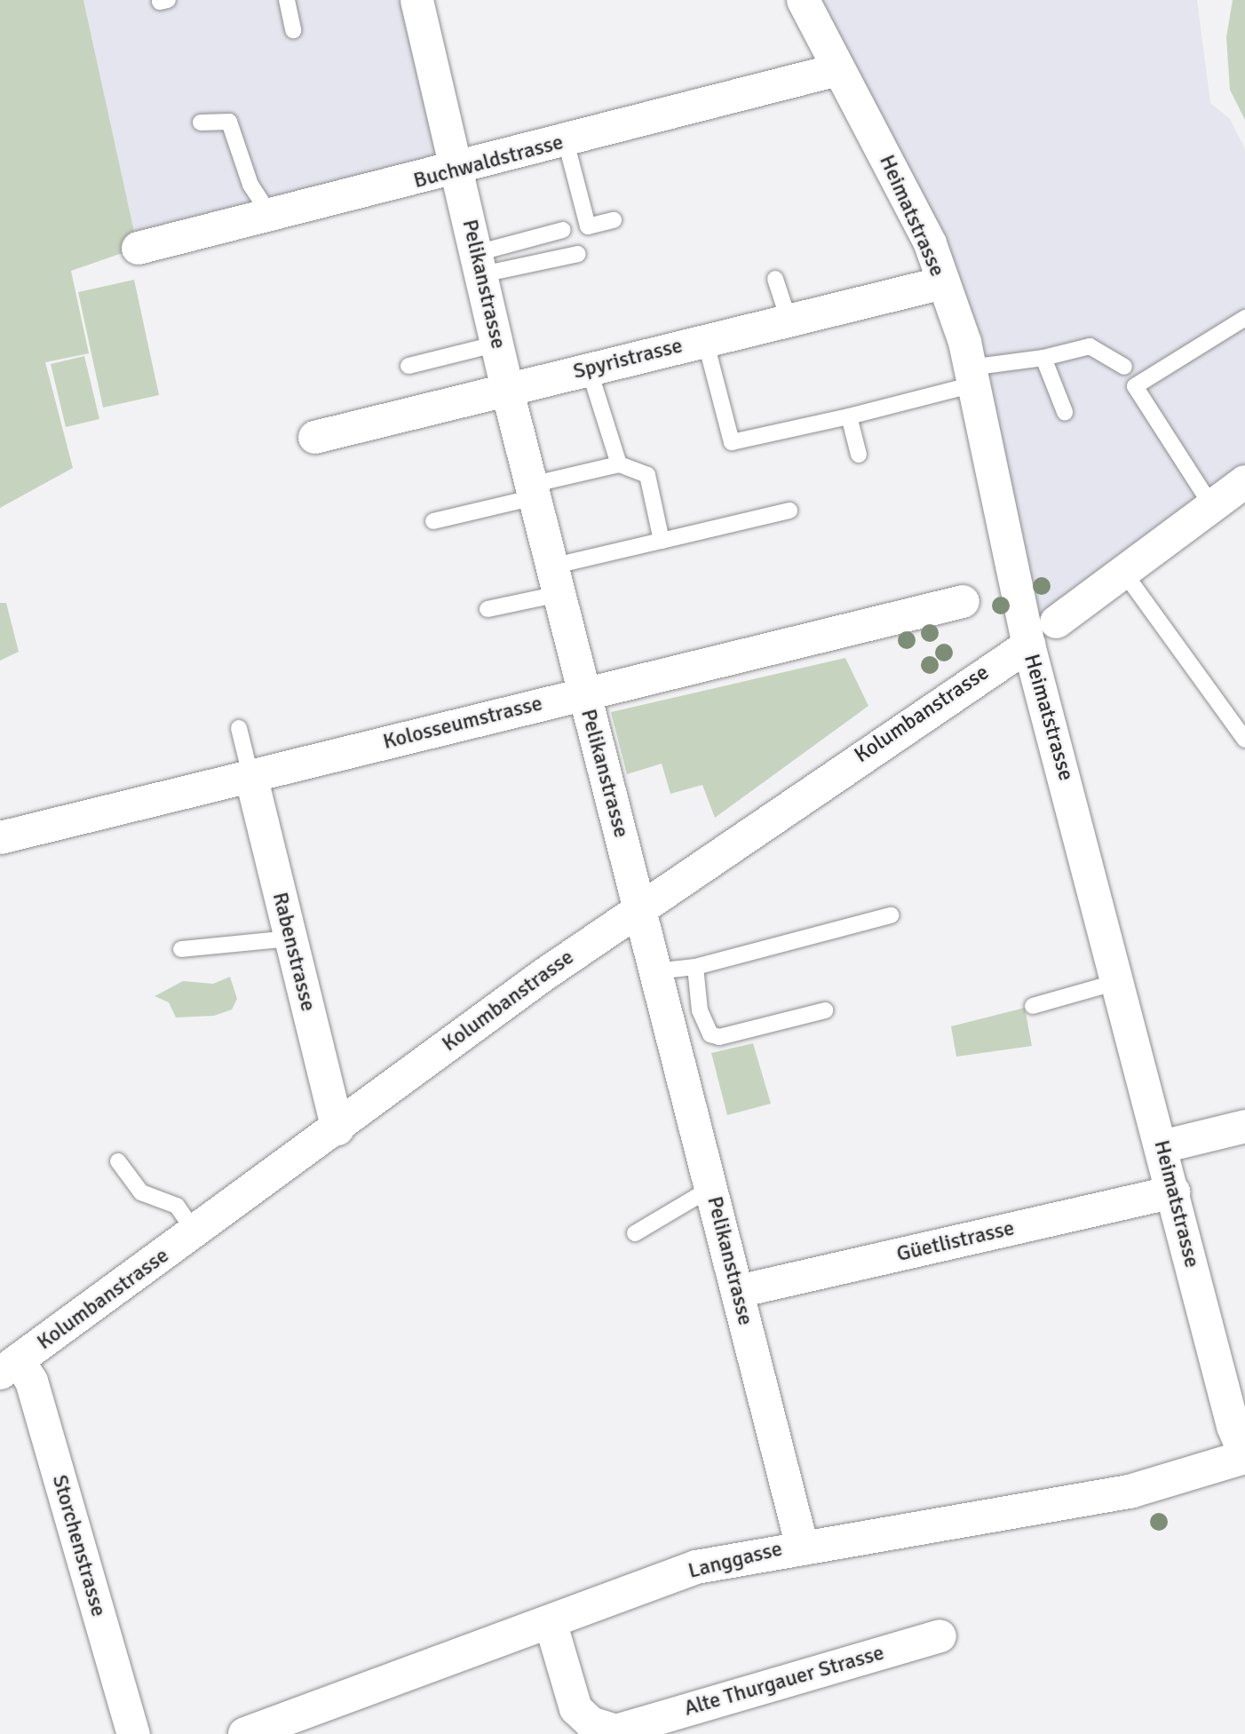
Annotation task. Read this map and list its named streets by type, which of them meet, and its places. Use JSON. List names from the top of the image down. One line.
{"streets":{"main road":["Langgasse"],"street":["Buchwaldstrasse","Heimatstrasse","Pelikanstrasse","Spyristrasse","Kolumbanstrasse","Kolosseumstrasse","Rabenstrasse","Güetlistrasse","Storchenstrasse","Alte Thurgauer Strasse"]},"crossings":[["Buchwaldstrasse","Heimatstrasse"],["Buchwaldstrasse","Pelikanstrasse"],["Heimatstrasse","Spyristrasse"],["Heimatstrasse","Kolumbanstrasse"],["Heimatstrasse","Güetlistrasse"],["Heimatstrasse","Langgasse"],["Pelikanstrasse","Spyristrasse"],["Pelikanstrasse","Kolumbanstrasse"],["Pelikanstrasse","Kolosseumstrasse"],["Pelikanstrasse","Güetlistrasse"],["Pelikanstrasse","Langgasse"],["Kolumbanstrasse","Rabenstrasse"],["Kolumbanstrasse","Storchenstrasse"],["Kolosseumstrasse","Rabenstrasse"],["Langgasse","Alte Thurgauer Strasse"]]}
